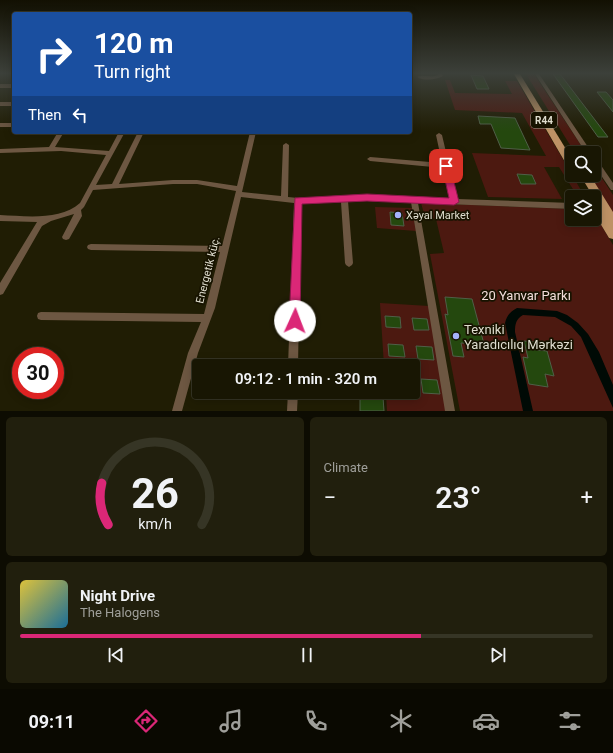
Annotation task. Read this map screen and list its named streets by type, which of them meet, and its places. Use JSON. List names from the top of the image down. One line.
{"streets":{"main road":["R44"],"street":["Energetik küç."]},"parks":["20 Yanvar Parkı"],"places":["Xəyal Market","Texniki Yaradıcılıq Mərkəzi"],"page":{"turn":["120 m","Turn right"],"then":"Then","limit":"30","trip":"09:12 · 1 min · 320 m","tile":"Climate","heat":["−","23°","+"],"song":["Night Drive","The Halogens"],"tabs":"09:11","gauge":["26","km/h"]}}
